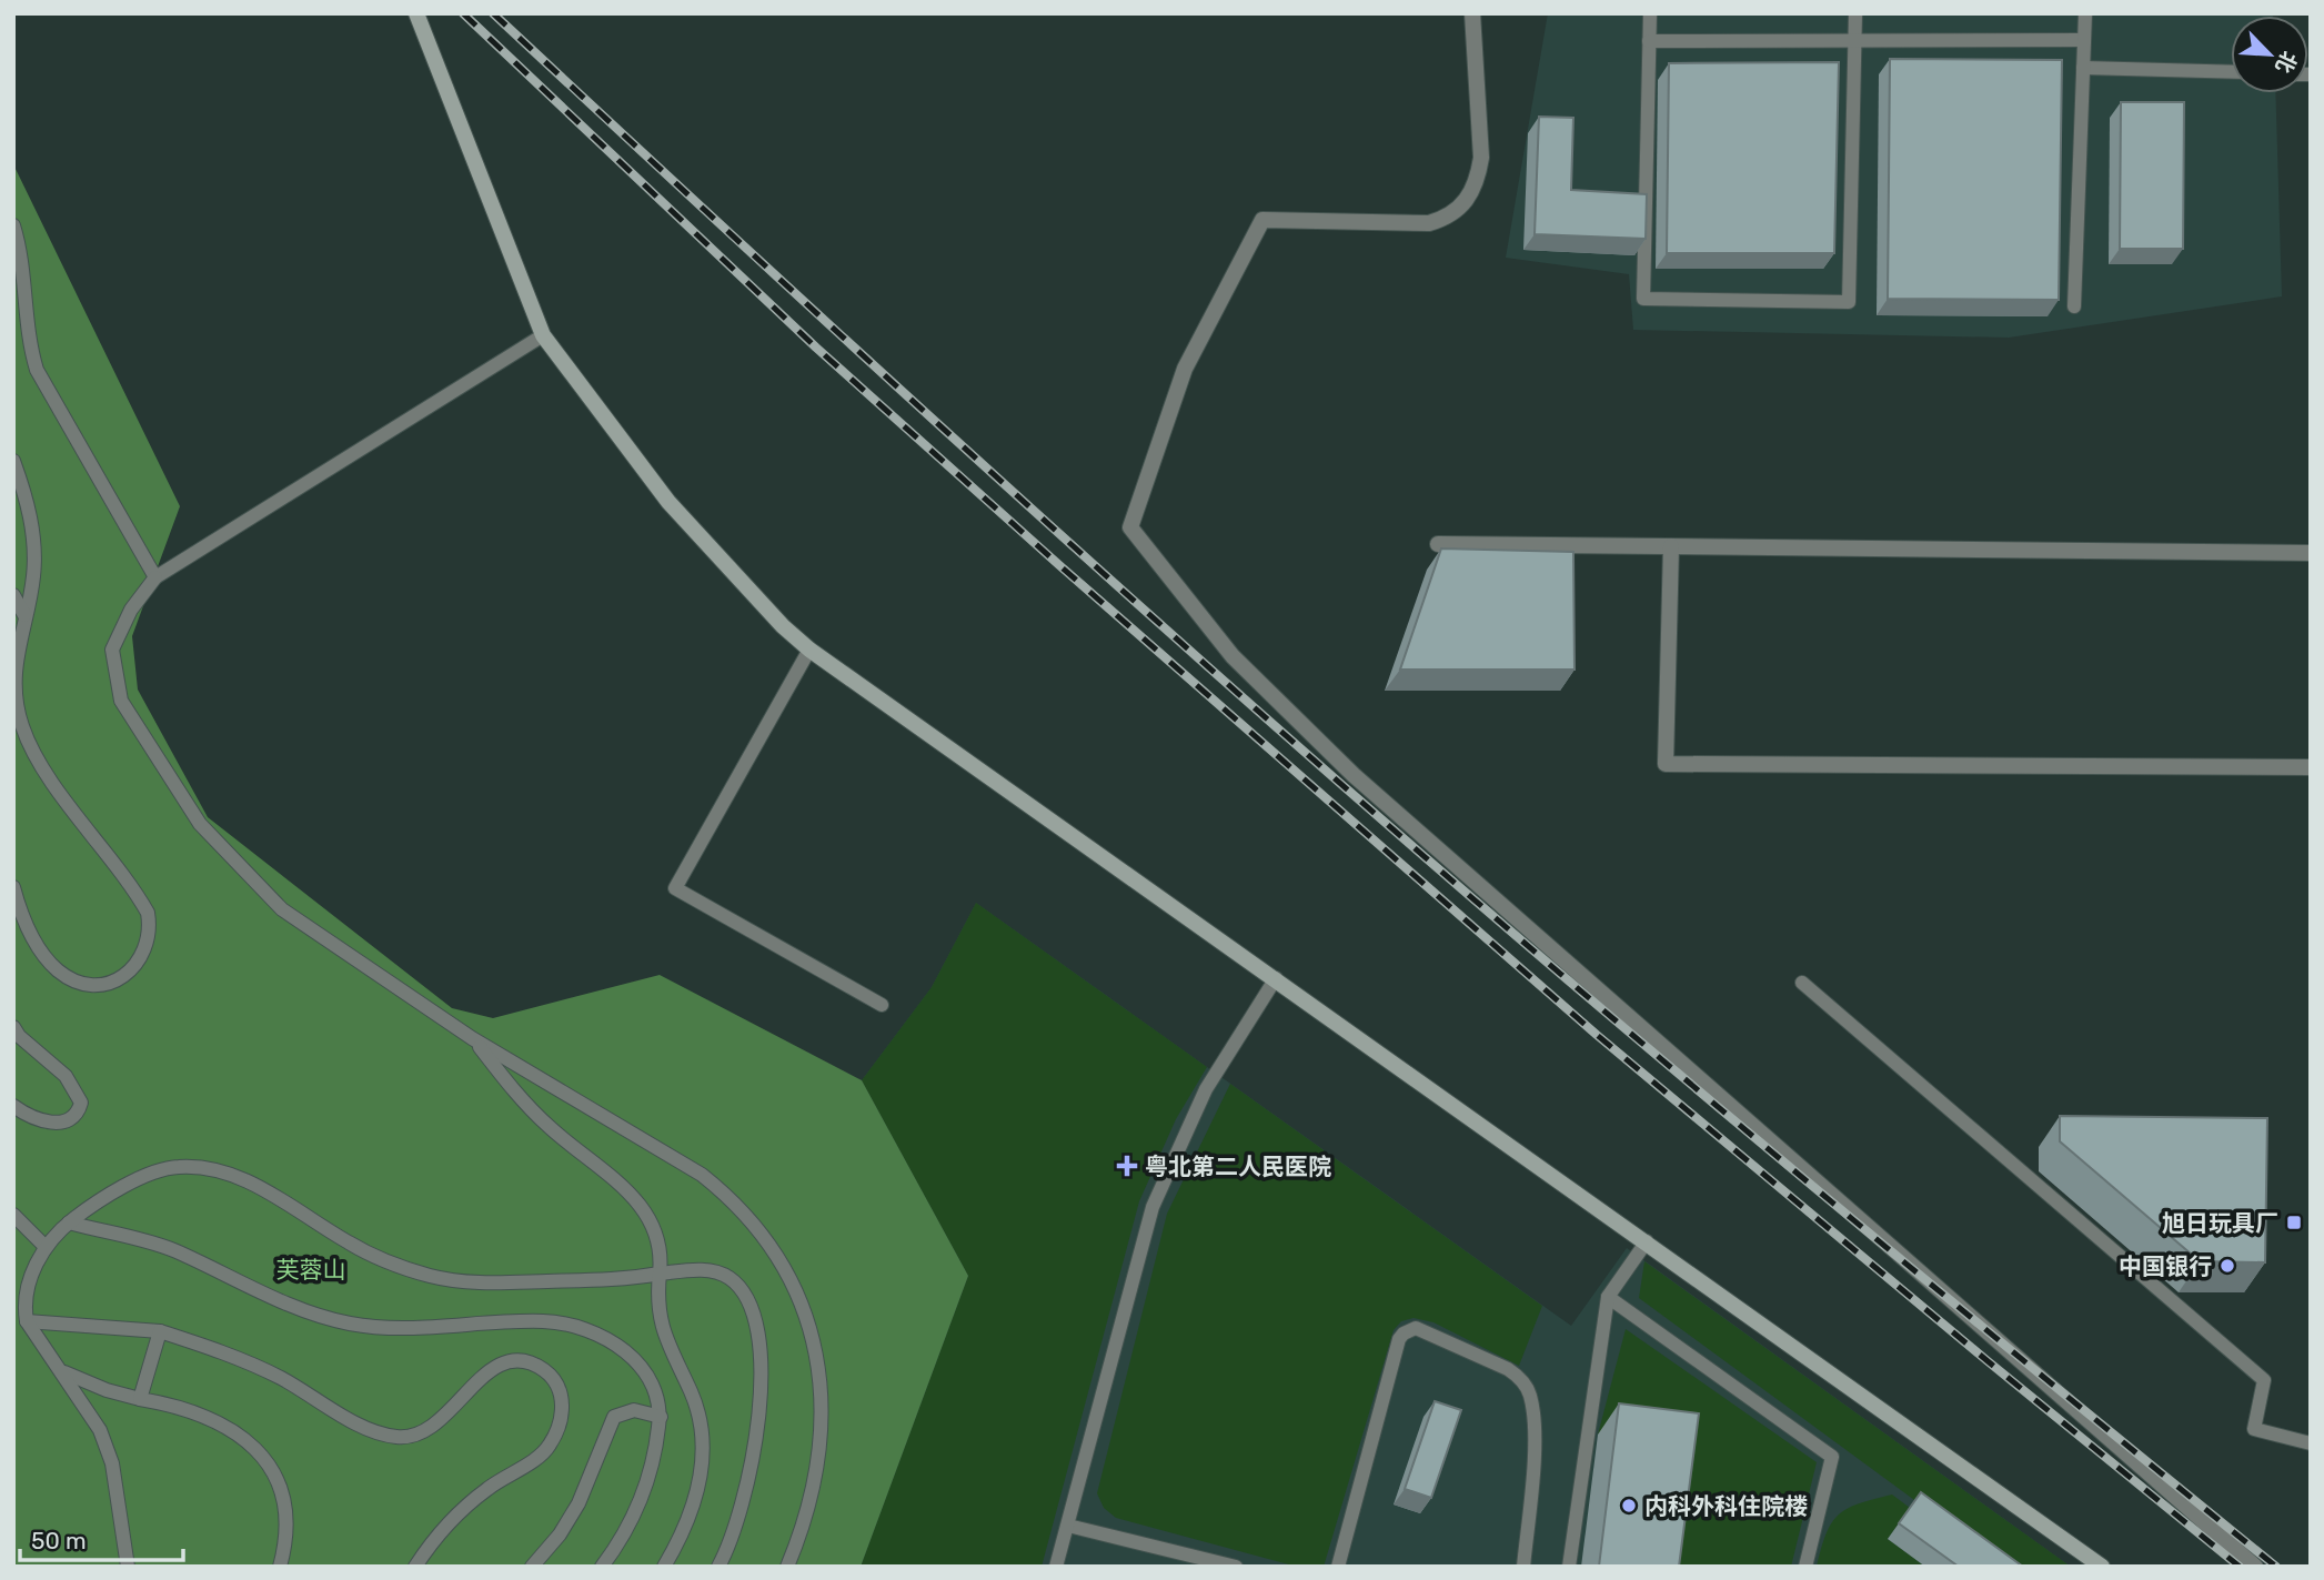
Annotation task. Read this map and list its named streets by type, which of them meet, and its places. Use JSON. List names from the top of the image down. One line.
{"parks":["芙蓉山"],"places":{"health":["粤北第二人民医院"],"transit":["旭日玩具厂"],"other":["中国银行","内科外科住院楼"]},"scale_bar":"50 m","north":"bottom right"}
